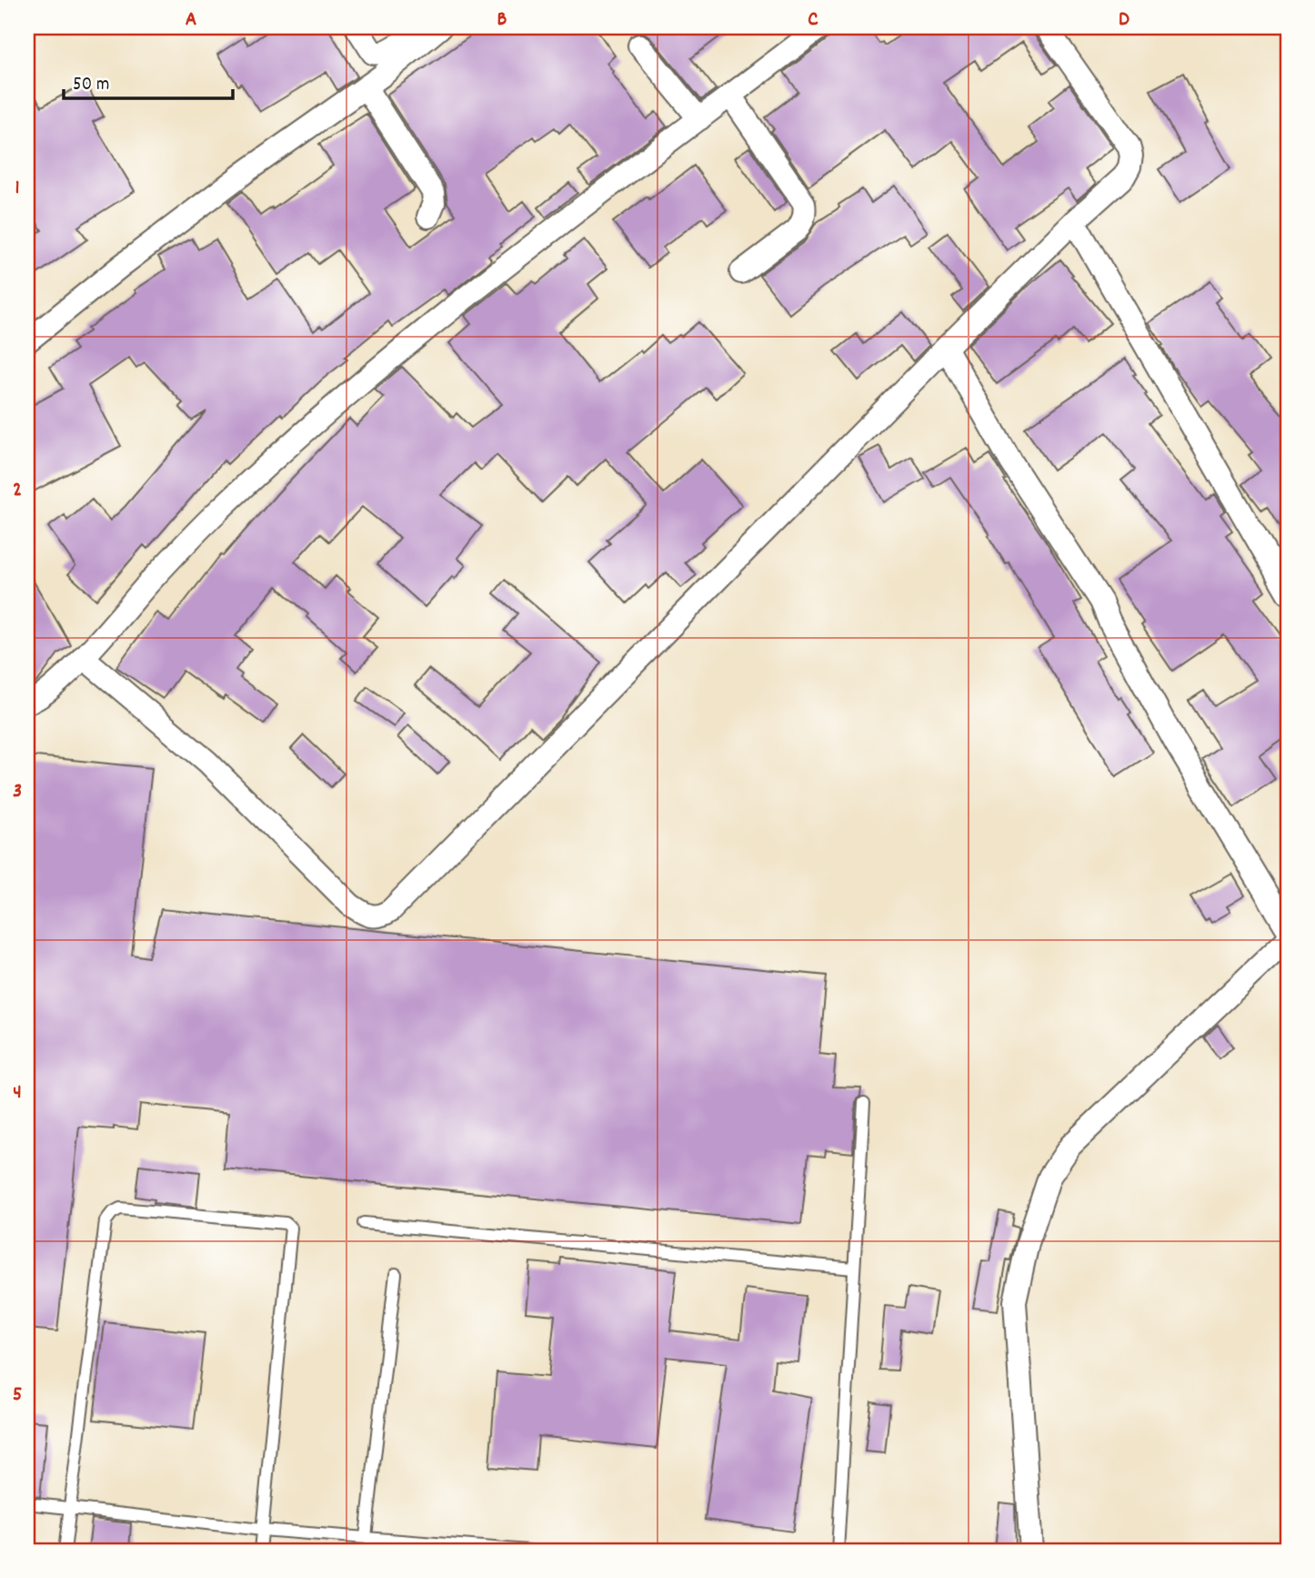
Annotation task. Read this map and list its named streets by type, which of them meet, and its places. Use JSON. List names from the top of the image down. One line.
{"scale_bar":"50 m","grid":{"columns":["A","B","C","D"],"rows":["1","2","3","4","5"]}}
